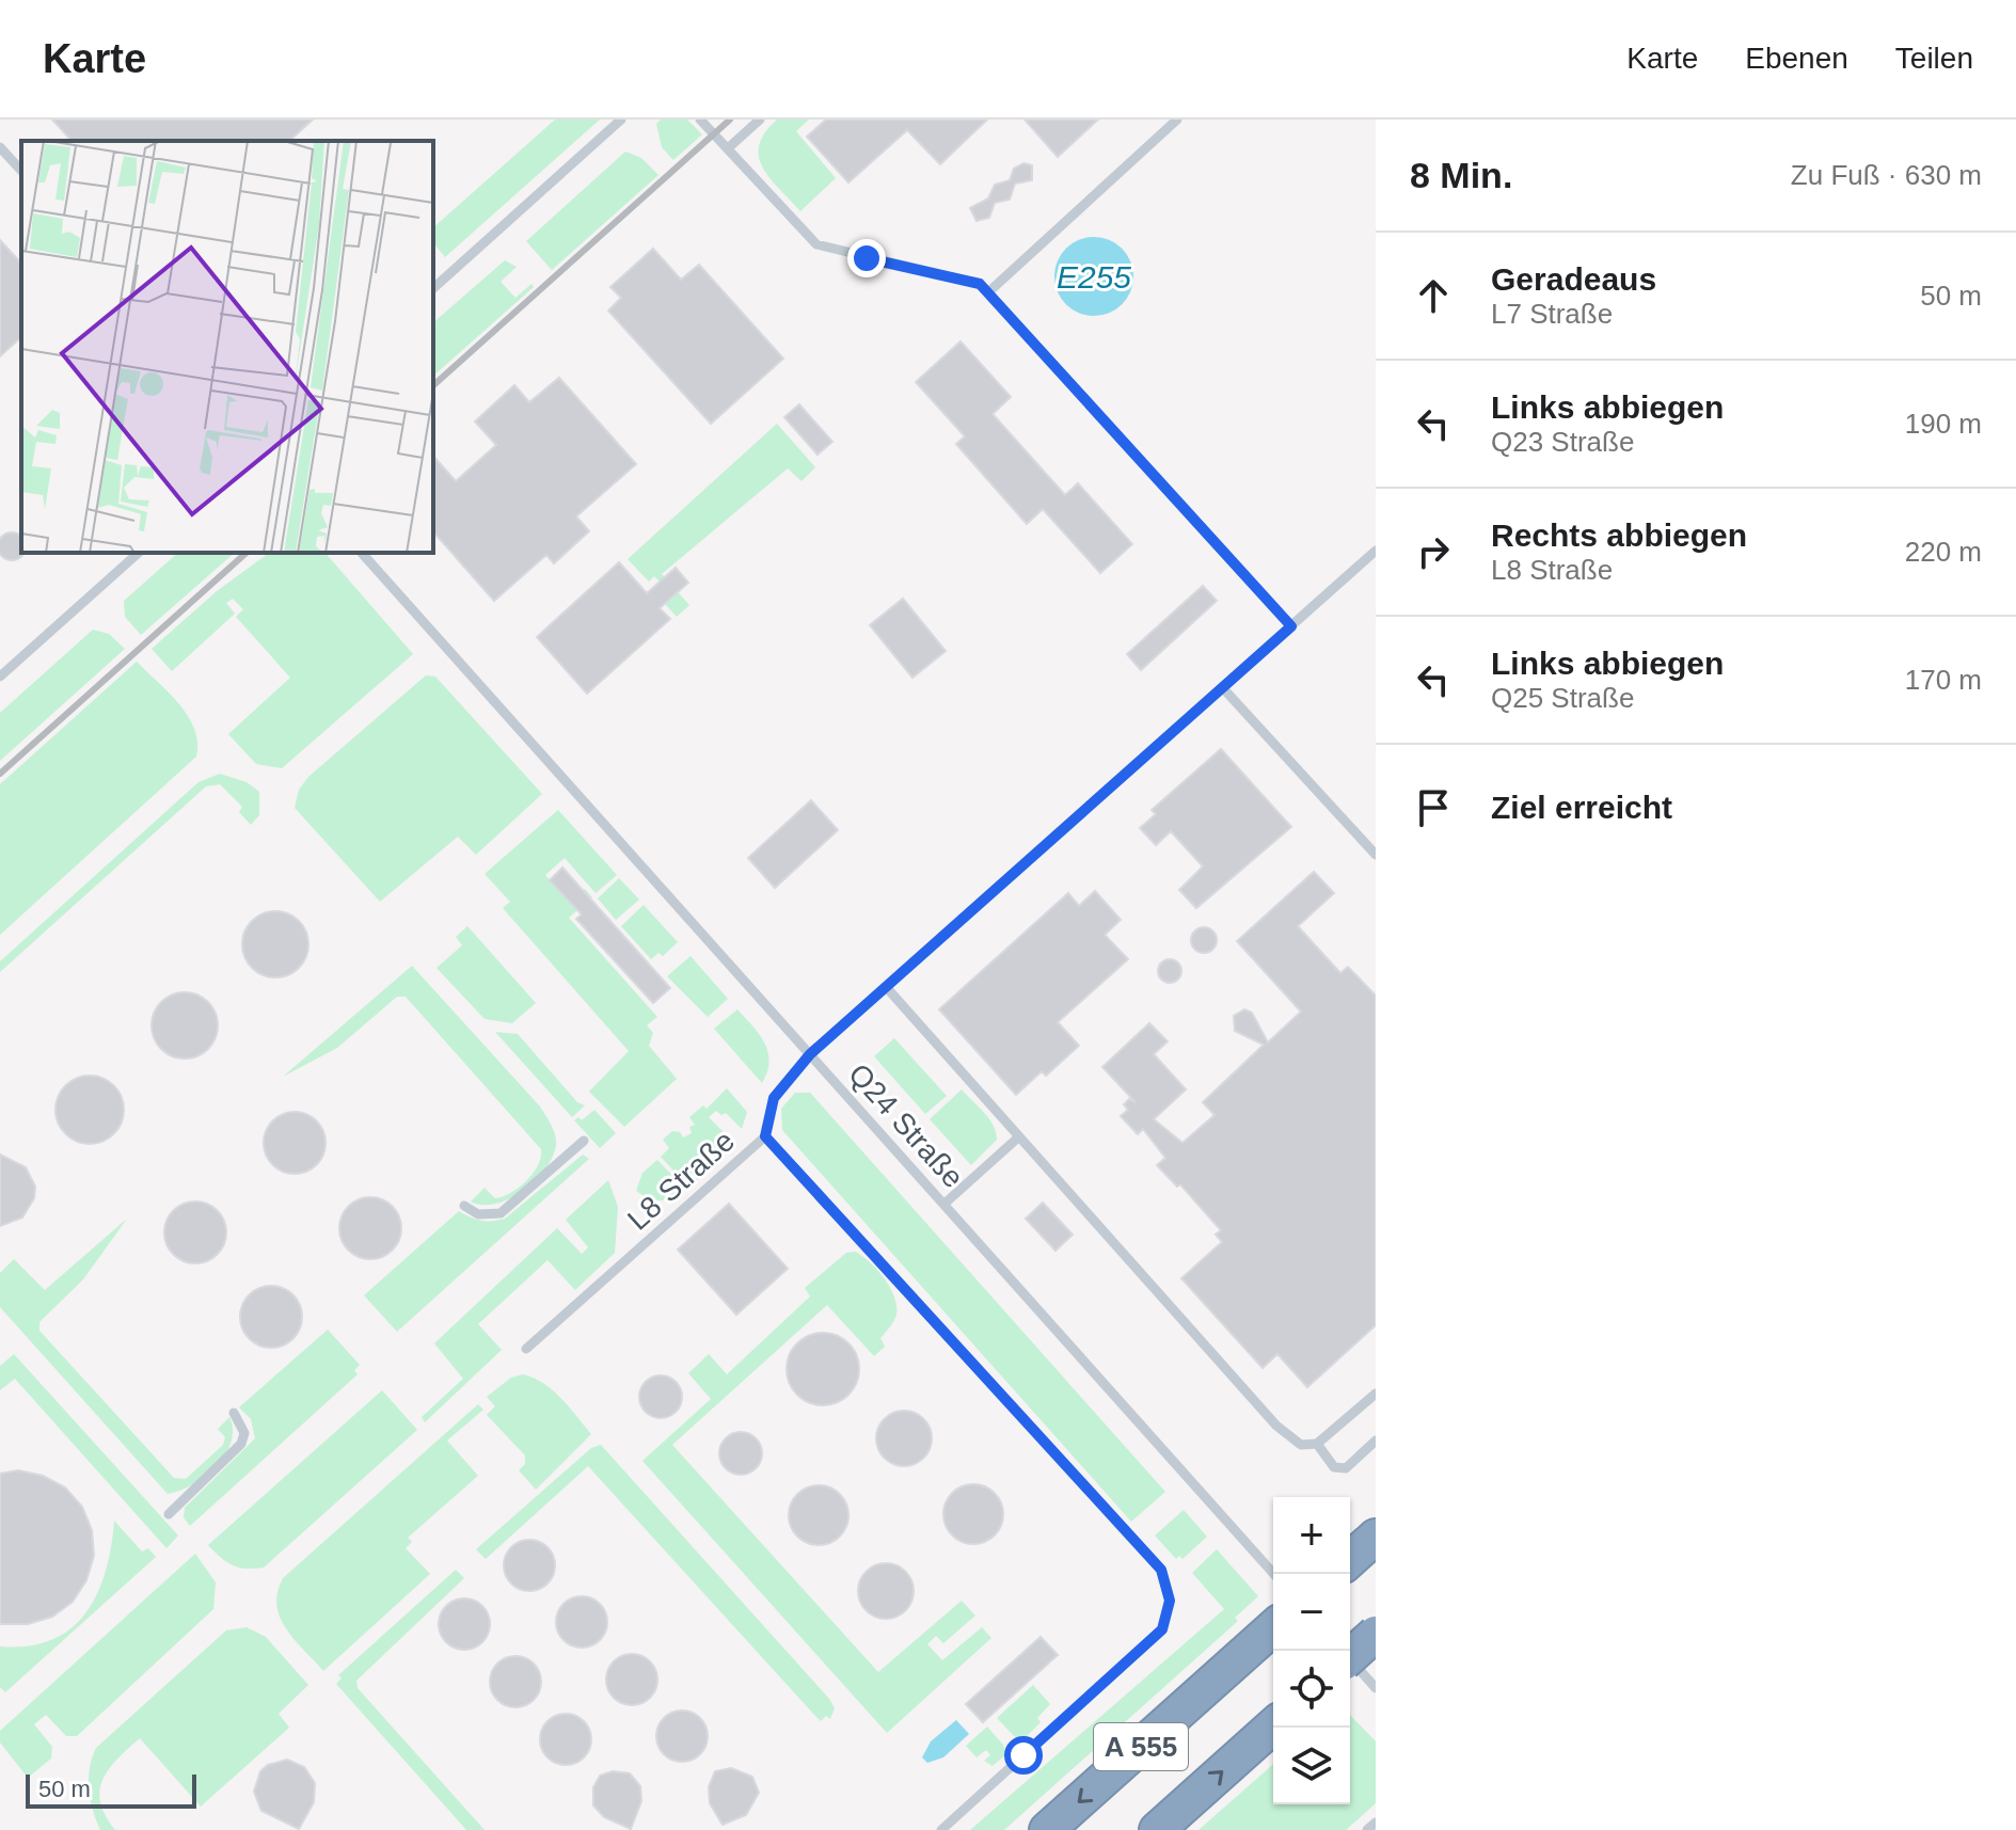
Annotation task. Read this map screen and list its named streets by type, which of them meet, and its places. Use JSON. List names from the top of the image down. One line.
{"streets":{"highway":["A 555"],"lane":["Q24 Straße","L8 Straße"]},"crossings":[["Q24 Straße","L8 Straße"]],"water":["E255"],"scale_bar":"50 m","page":{"header":"Karte","nav":["Karte","Ebenen","Teilen"],"heading":["8 Min.","Zu Fuß · 630 m"],"list":[["Geradeaus","L7 Straße","50 m"],["Links abbiegen","Q23 Straße","190 m"],["Rechts abbiegen","L8 Straße","220 m"],["Links abbiegen","Q25 Straße","170 m"],"Ziel erreicht"],"map_buttons":["+","−"],"scale":"50 m"}}
